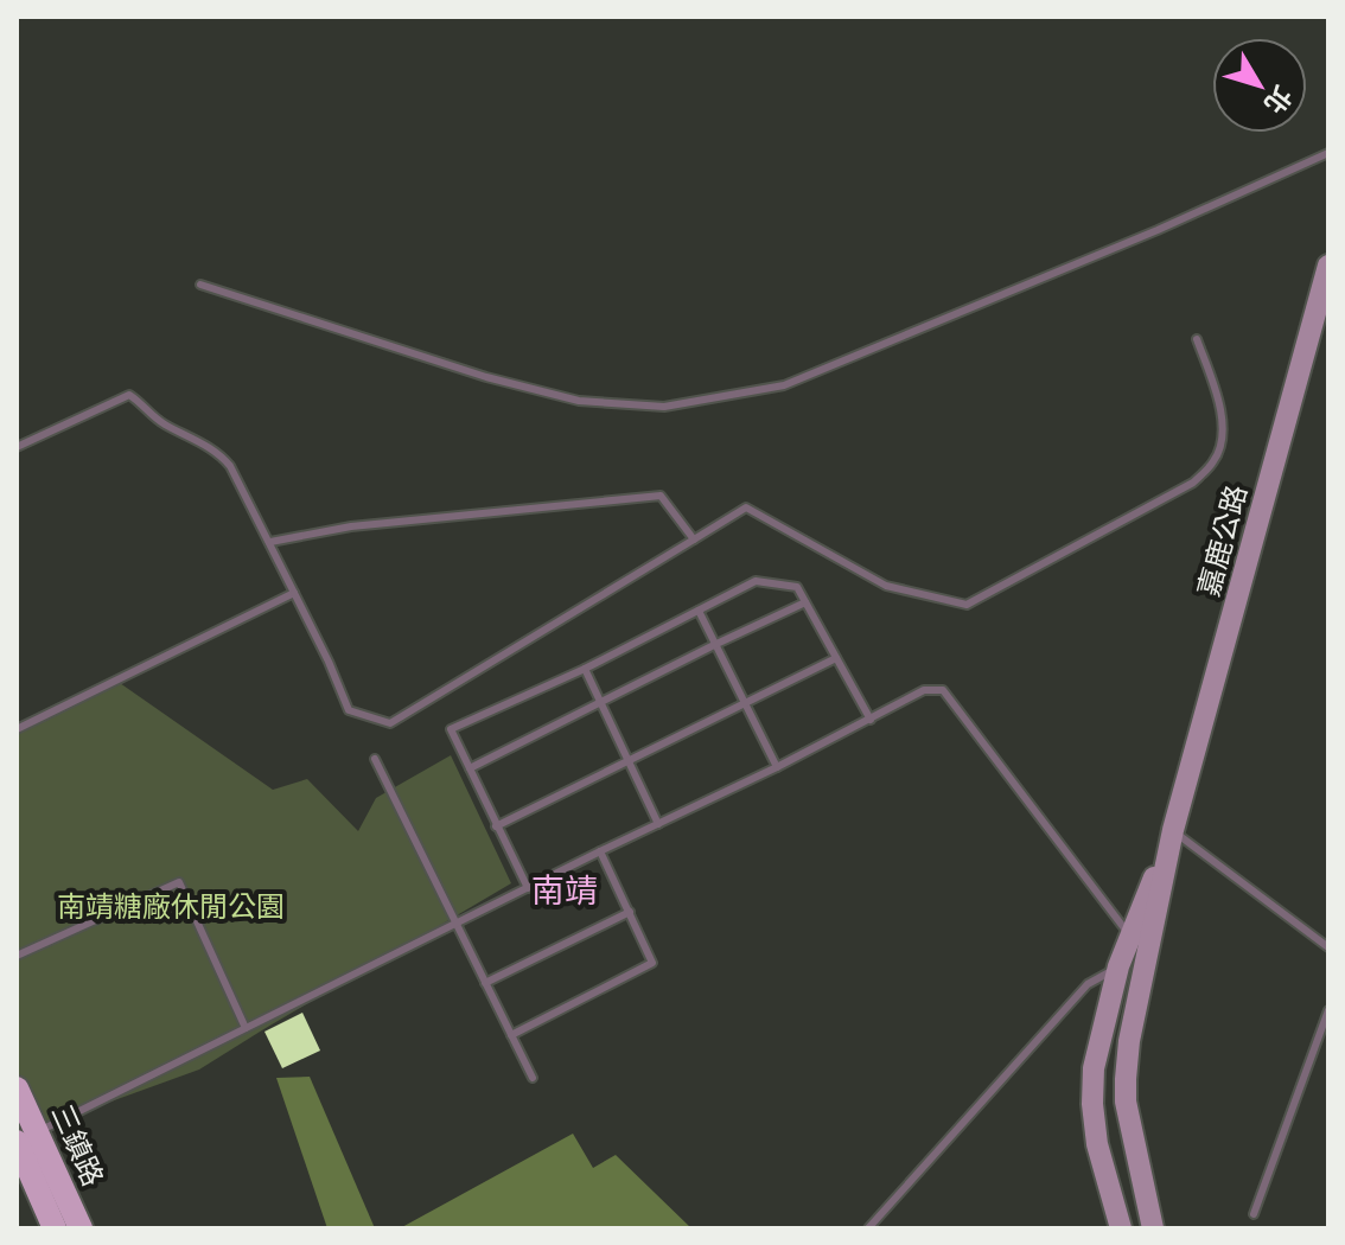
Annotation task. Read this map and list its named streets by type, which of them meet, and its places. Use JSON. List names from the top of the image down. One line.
{"streets":{"main road":["嘉鹿公路","三鎮路"]},"districts":["南靖"],"parks":["南靖糖廠休閒公園"],"north":"bottom right"}
